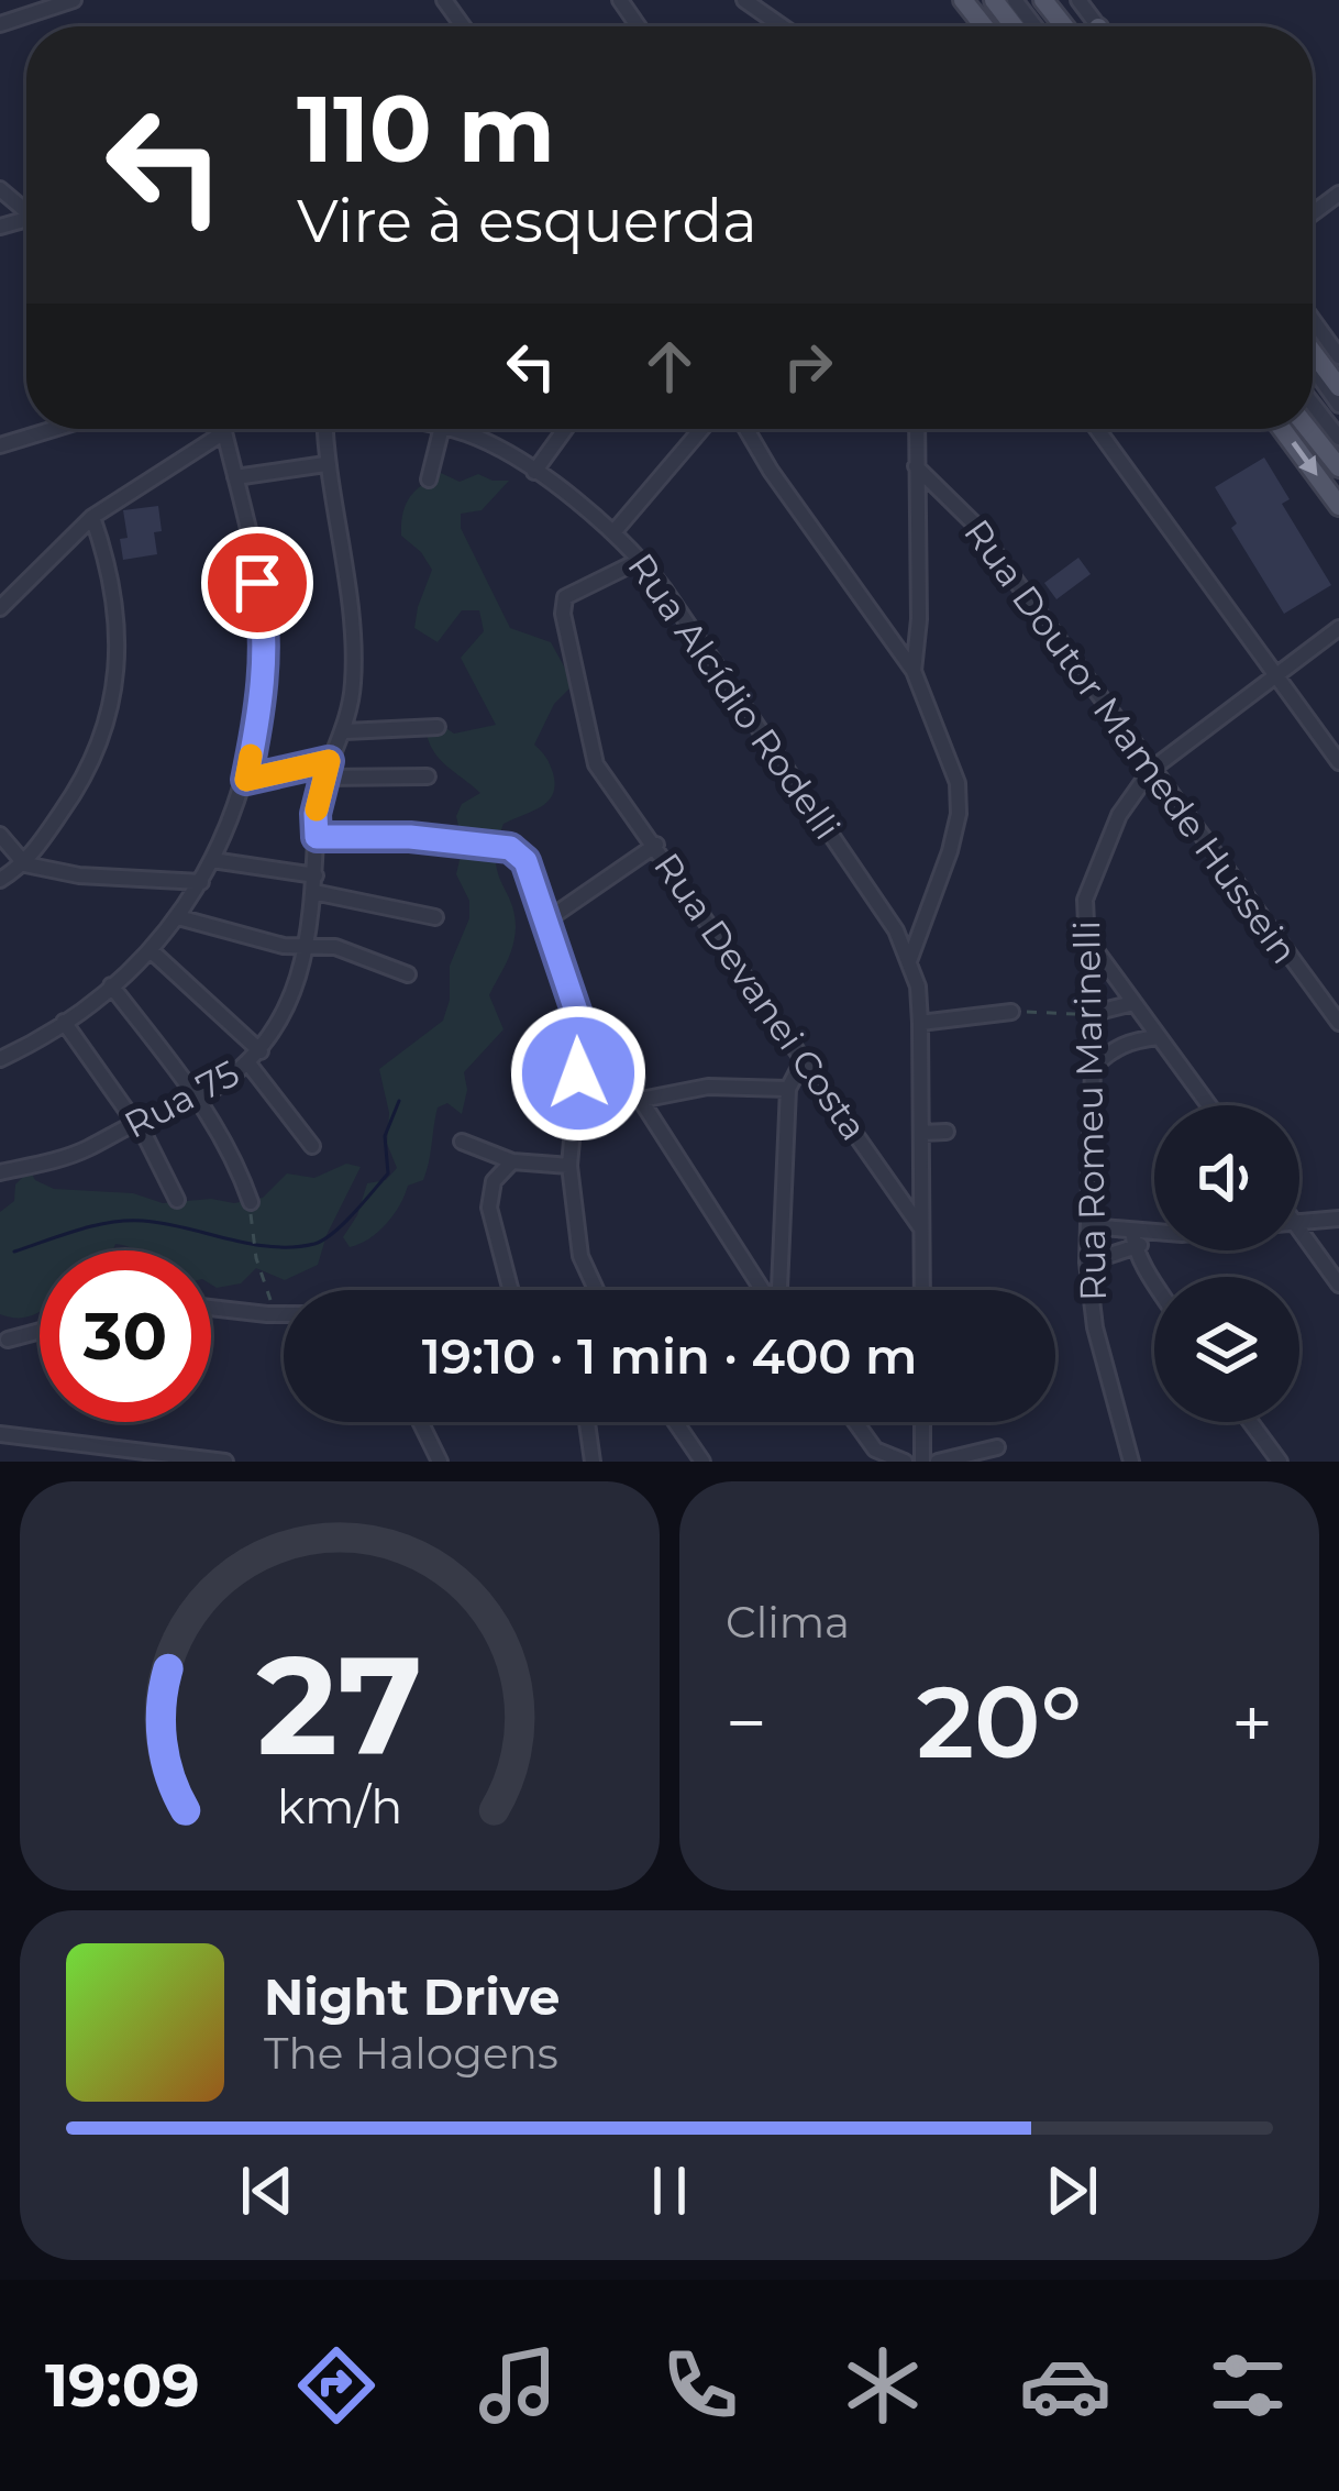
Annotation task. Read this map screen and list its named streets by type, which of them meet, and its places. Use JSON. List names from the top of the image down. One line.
{"streets":{"street":["Rua Alcídio Rodelli","Rua Doutor Mamede Hussein","Rua Devanei Costa","Rua 75","Rua Romeu Marinelli"]},"crossings":[["Rua Alcídio Rodelli","Rua Devanei Costa"],["Rua Doutor Mamede Hussein","Rua Romeu Marinelli"]],"page":{"turn":["110 m","Vire à esquerda"],"limit":"30","trip":"19:10 · 1 min · 400 m","tile":"Clima","heat":["−","20°","+"],"song":["Night Drive","The Halogens"],"tabs":"19:09","gauge":["27","km/h"]}}
